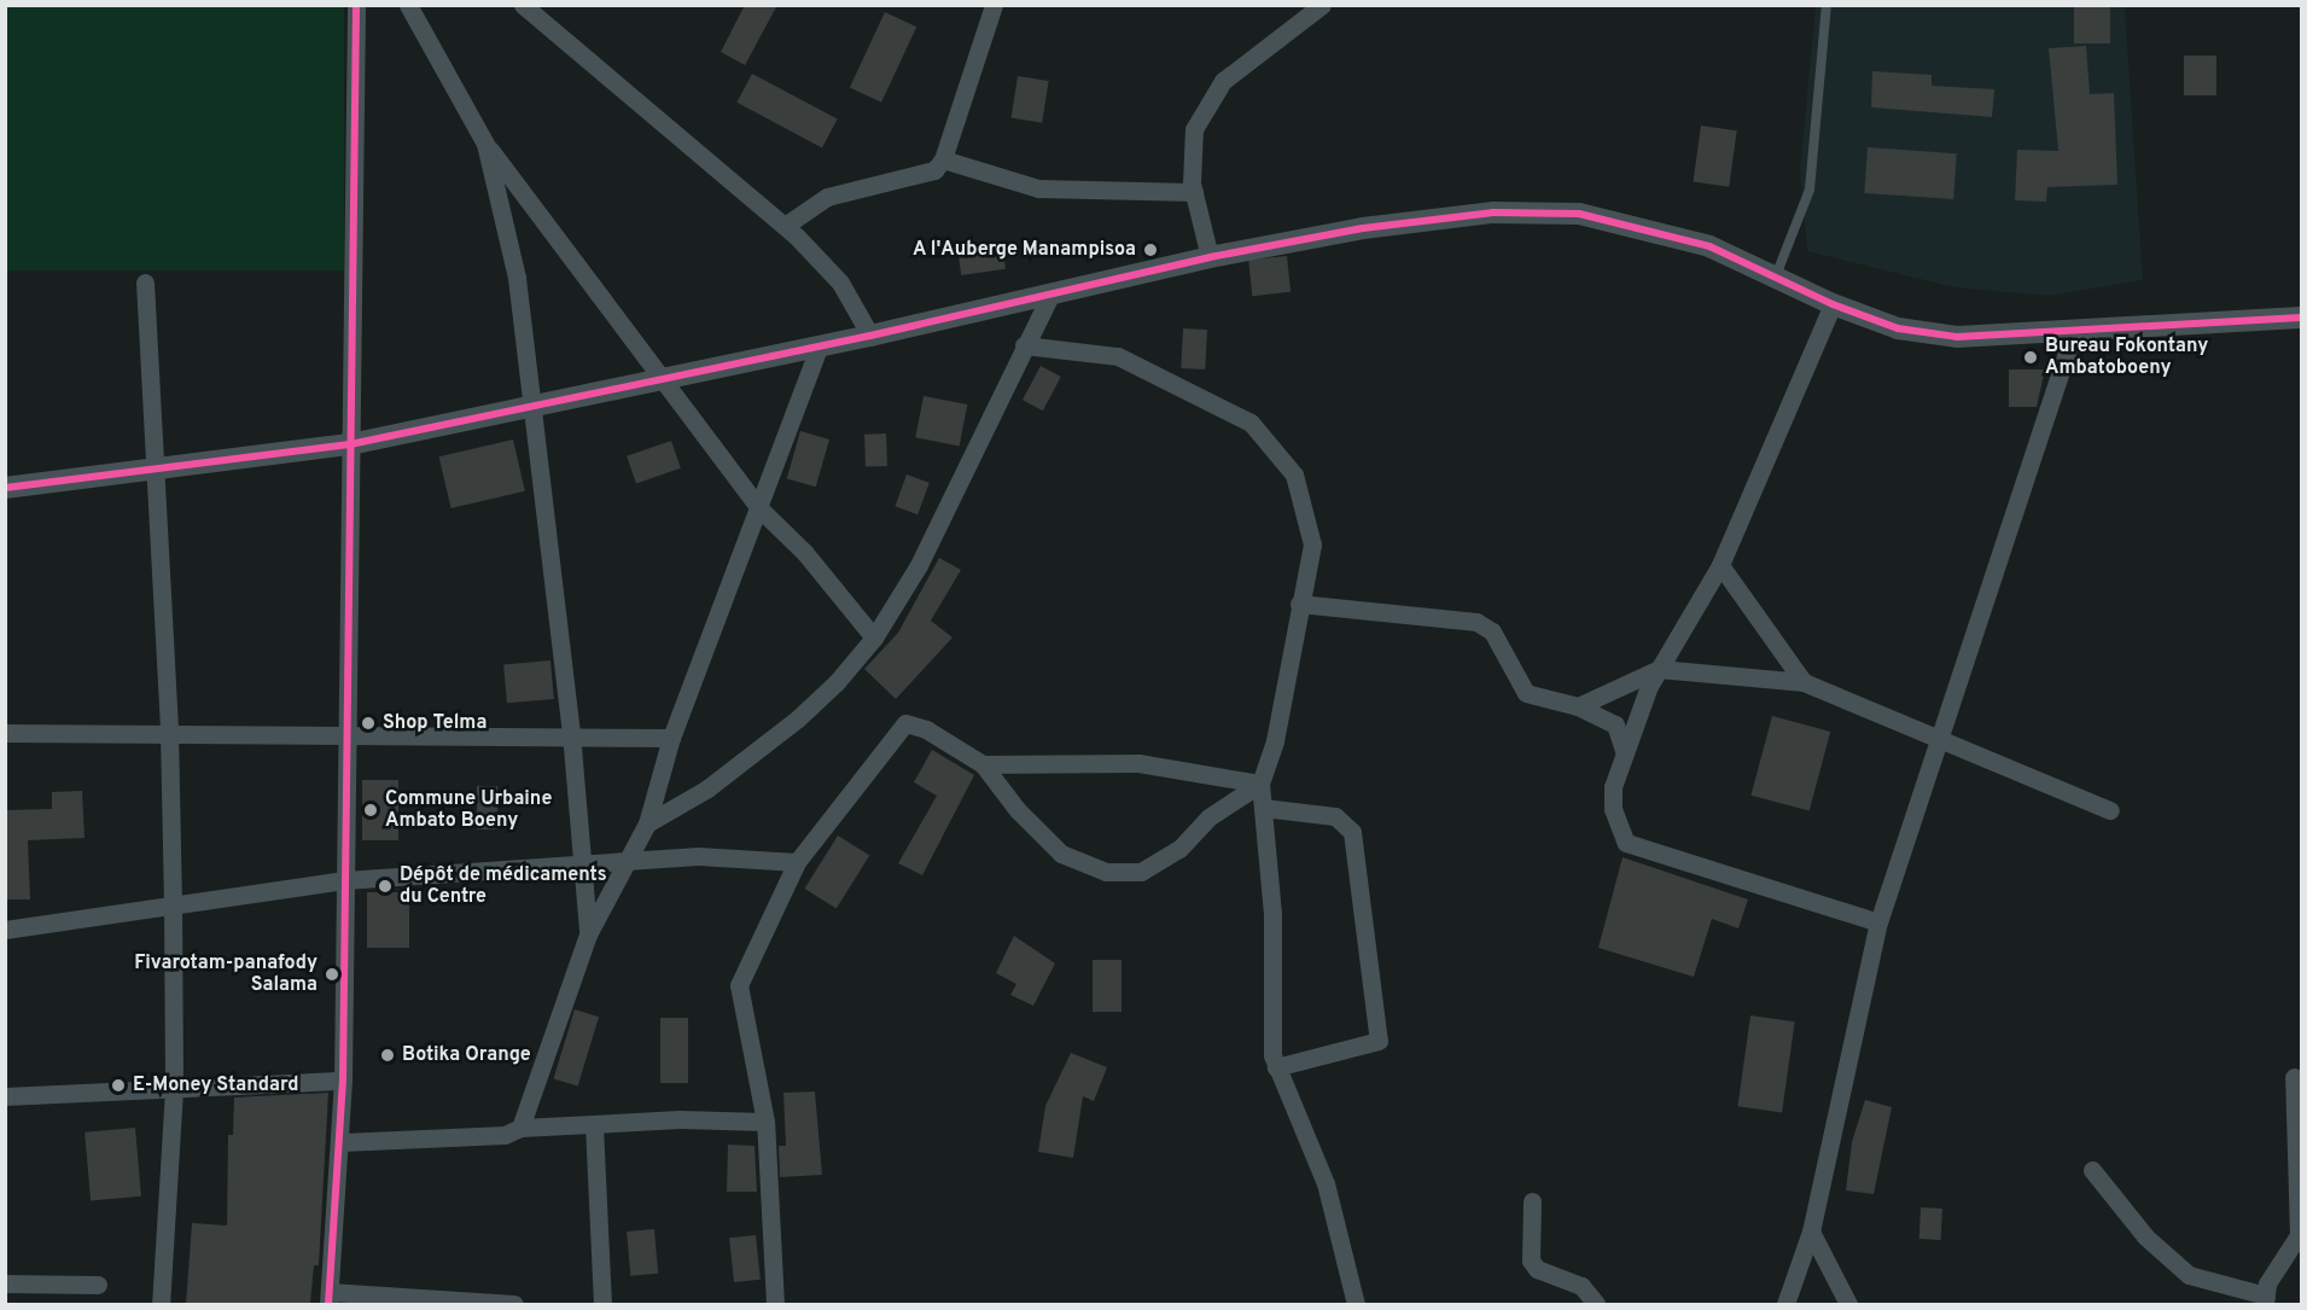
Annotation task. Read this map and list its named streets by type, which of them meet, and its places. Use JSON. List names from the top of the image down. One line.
{"places":["A l'Auberge Manampisoa","Bureau Fokontany Ambatoboeny","Shop Telma","Commune Urbaine Ambato Boeny","Dépôt de médicaments du Centre","Fivarotam-panafody Salama","Botika Orange","E-Money Standard"]}
